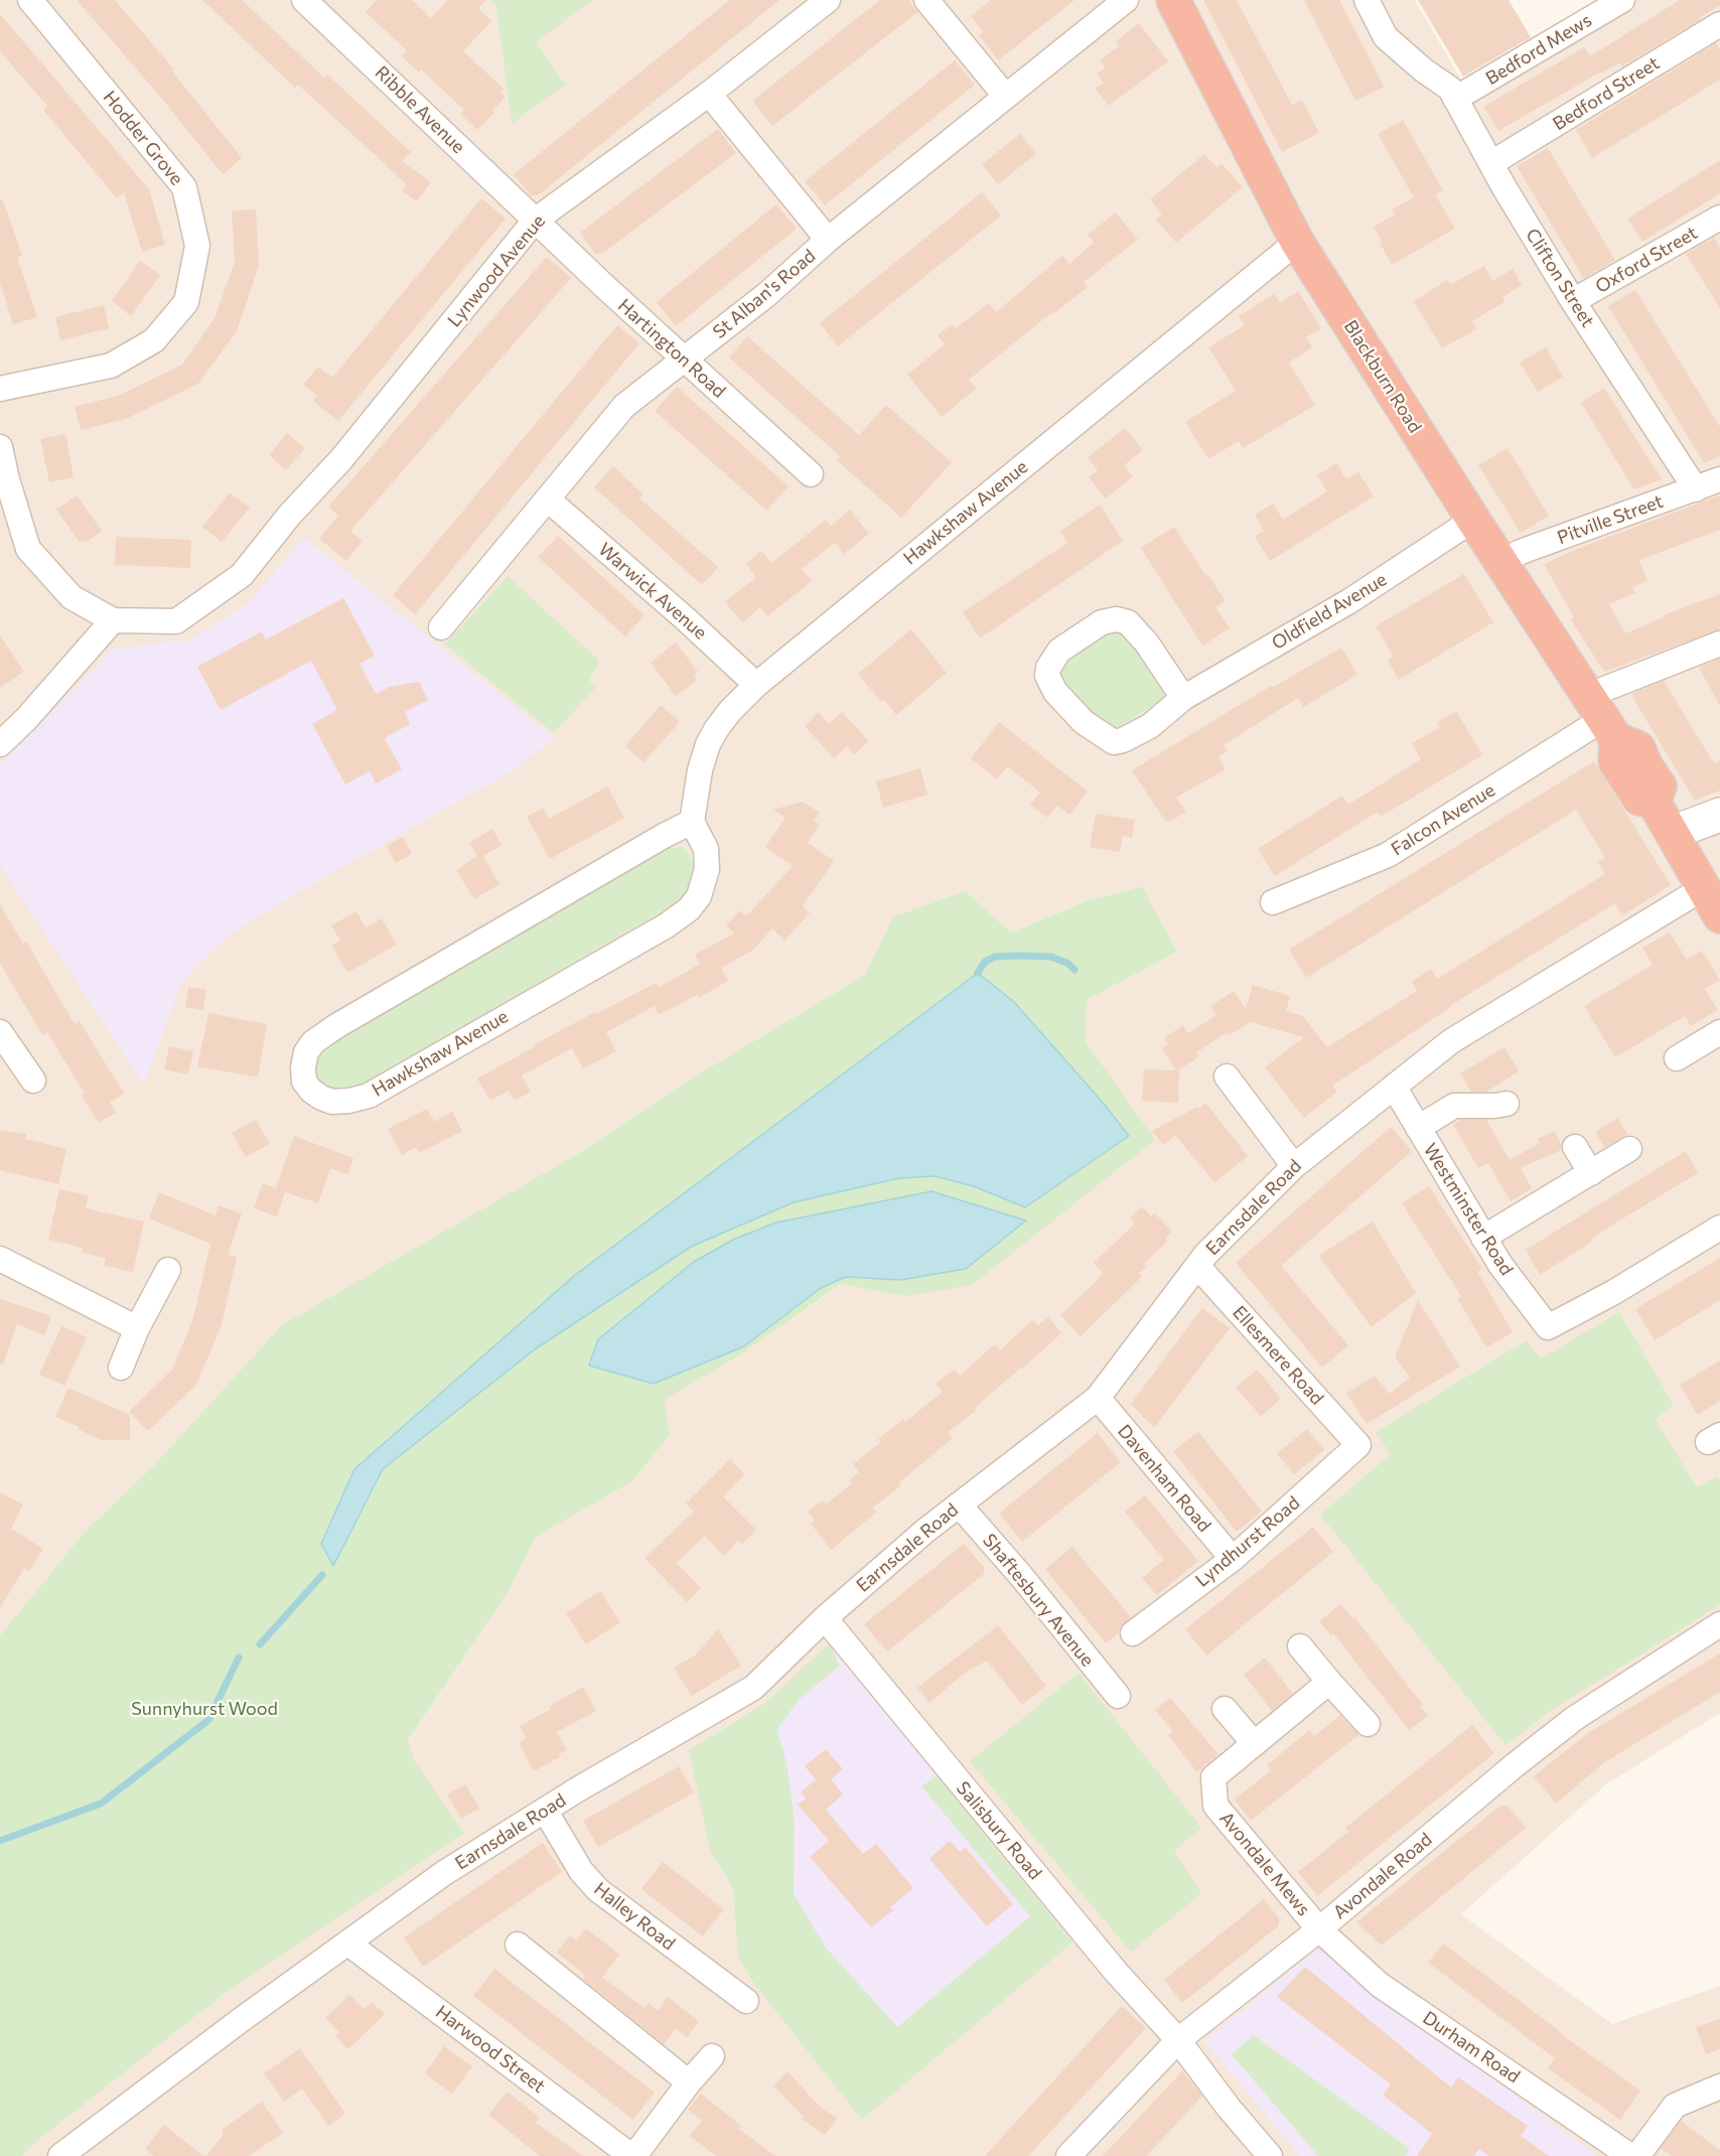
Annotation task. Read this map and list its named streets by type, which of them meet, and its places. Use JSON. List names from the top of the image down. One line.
{"streets":{"highway":["Blackburn Road"],"street":["Bedford Mews","Bedford Street","Ribble Avenue","Hodder Grove","Oxford Street","Lynwood Avenue","Clifton Street","St Alban's Road","Hartington Road","Hawkshaw Avenue","Pitville Street","Warwick Avenue","Oldfield Avenue","Falcon Avenue","Earnsdale Road","Westminster Road","Ellesmere Road","Davenham Road","Lyndhurst Road","Shaftesbury Avenue","Salisbury Road","Avondale Mews","Avondale Road","Halley Road","Durham Road","Harwood Street"]},"crossings":[["Bedford Mews","Clifton Street"],["Bedford Street","Clifton Street"],["Ribble Avenue","Lynwood Avenue"],["Ribble Avenue","Hartington Road"],["Oxford Street","Clifton Street"],["Lynwood Avenue","Hartington Road"],["Clifton Street","Pitville Street"],["St Alban's Road","Hartington Road"],["St Alban's Road","Warwick Avenue"],["Blackburn Road","Hawkshaw Avenue"],["Blackburn Road","Pitville Street"],["Blackburn Road","Oldfield Avenue"],["Blackburn Road","Falcon Avenue"],["Blackburn Road","Earnsdale Road"],["Hawkshaw Avenue","Warwick Avenue"],["Earnsdale Road","Westminster Road"],["Earnsdale Road","Ellesmere Road"],["Earnsdale Road","Davenham Road"],["Earnsdale Road","Shaftesbury Avenue"],["Earnsdale Road","Salisbury Road"],["Earnsdale Road","Halley Road"],["Earnsdale Road","Harwood Street"],["Ellesmere Road","Lyndhurst Road"],["Davenham Road","Lyndhurst Road"],["Salisbury Road","Avondale Road"],["Avondale Mews","Avondale Road"],["Avondale Mews","Durham Road"],["Avondale Road","Durham Road"]],"parks":["Sunnyhurst Wood"]}
